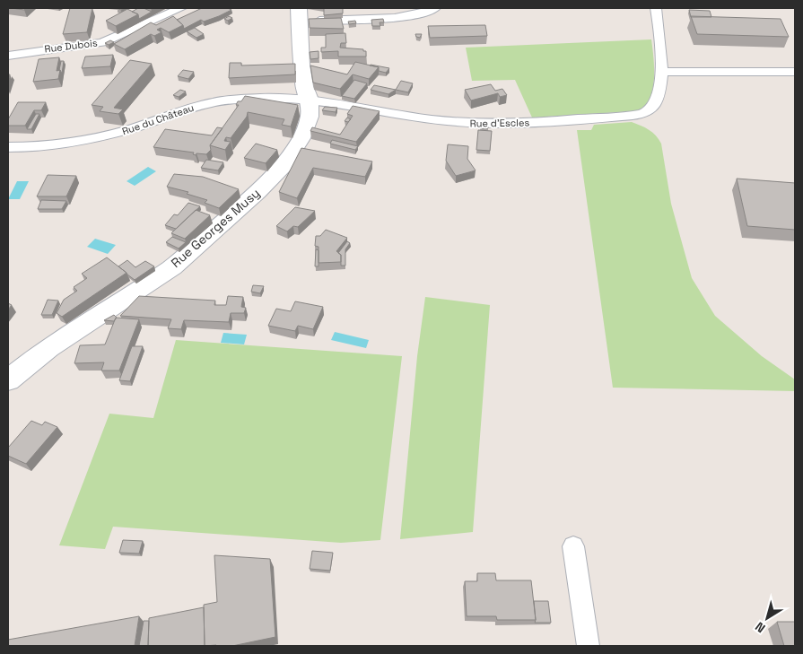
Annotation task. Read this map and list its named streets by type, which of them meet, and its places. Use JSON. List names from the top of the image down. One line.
{"streets":{"street":["Rue Dubois","Rue du Château","Rue d'Escles","Rue Georges Musy"]},"crossings":[["Rue du Château","Rue d'Escles"],["Rue du Château","Rue Georges Musy"],["Rue d'Escles","Rue Georges Musy"]],"north":"bottom left"}
